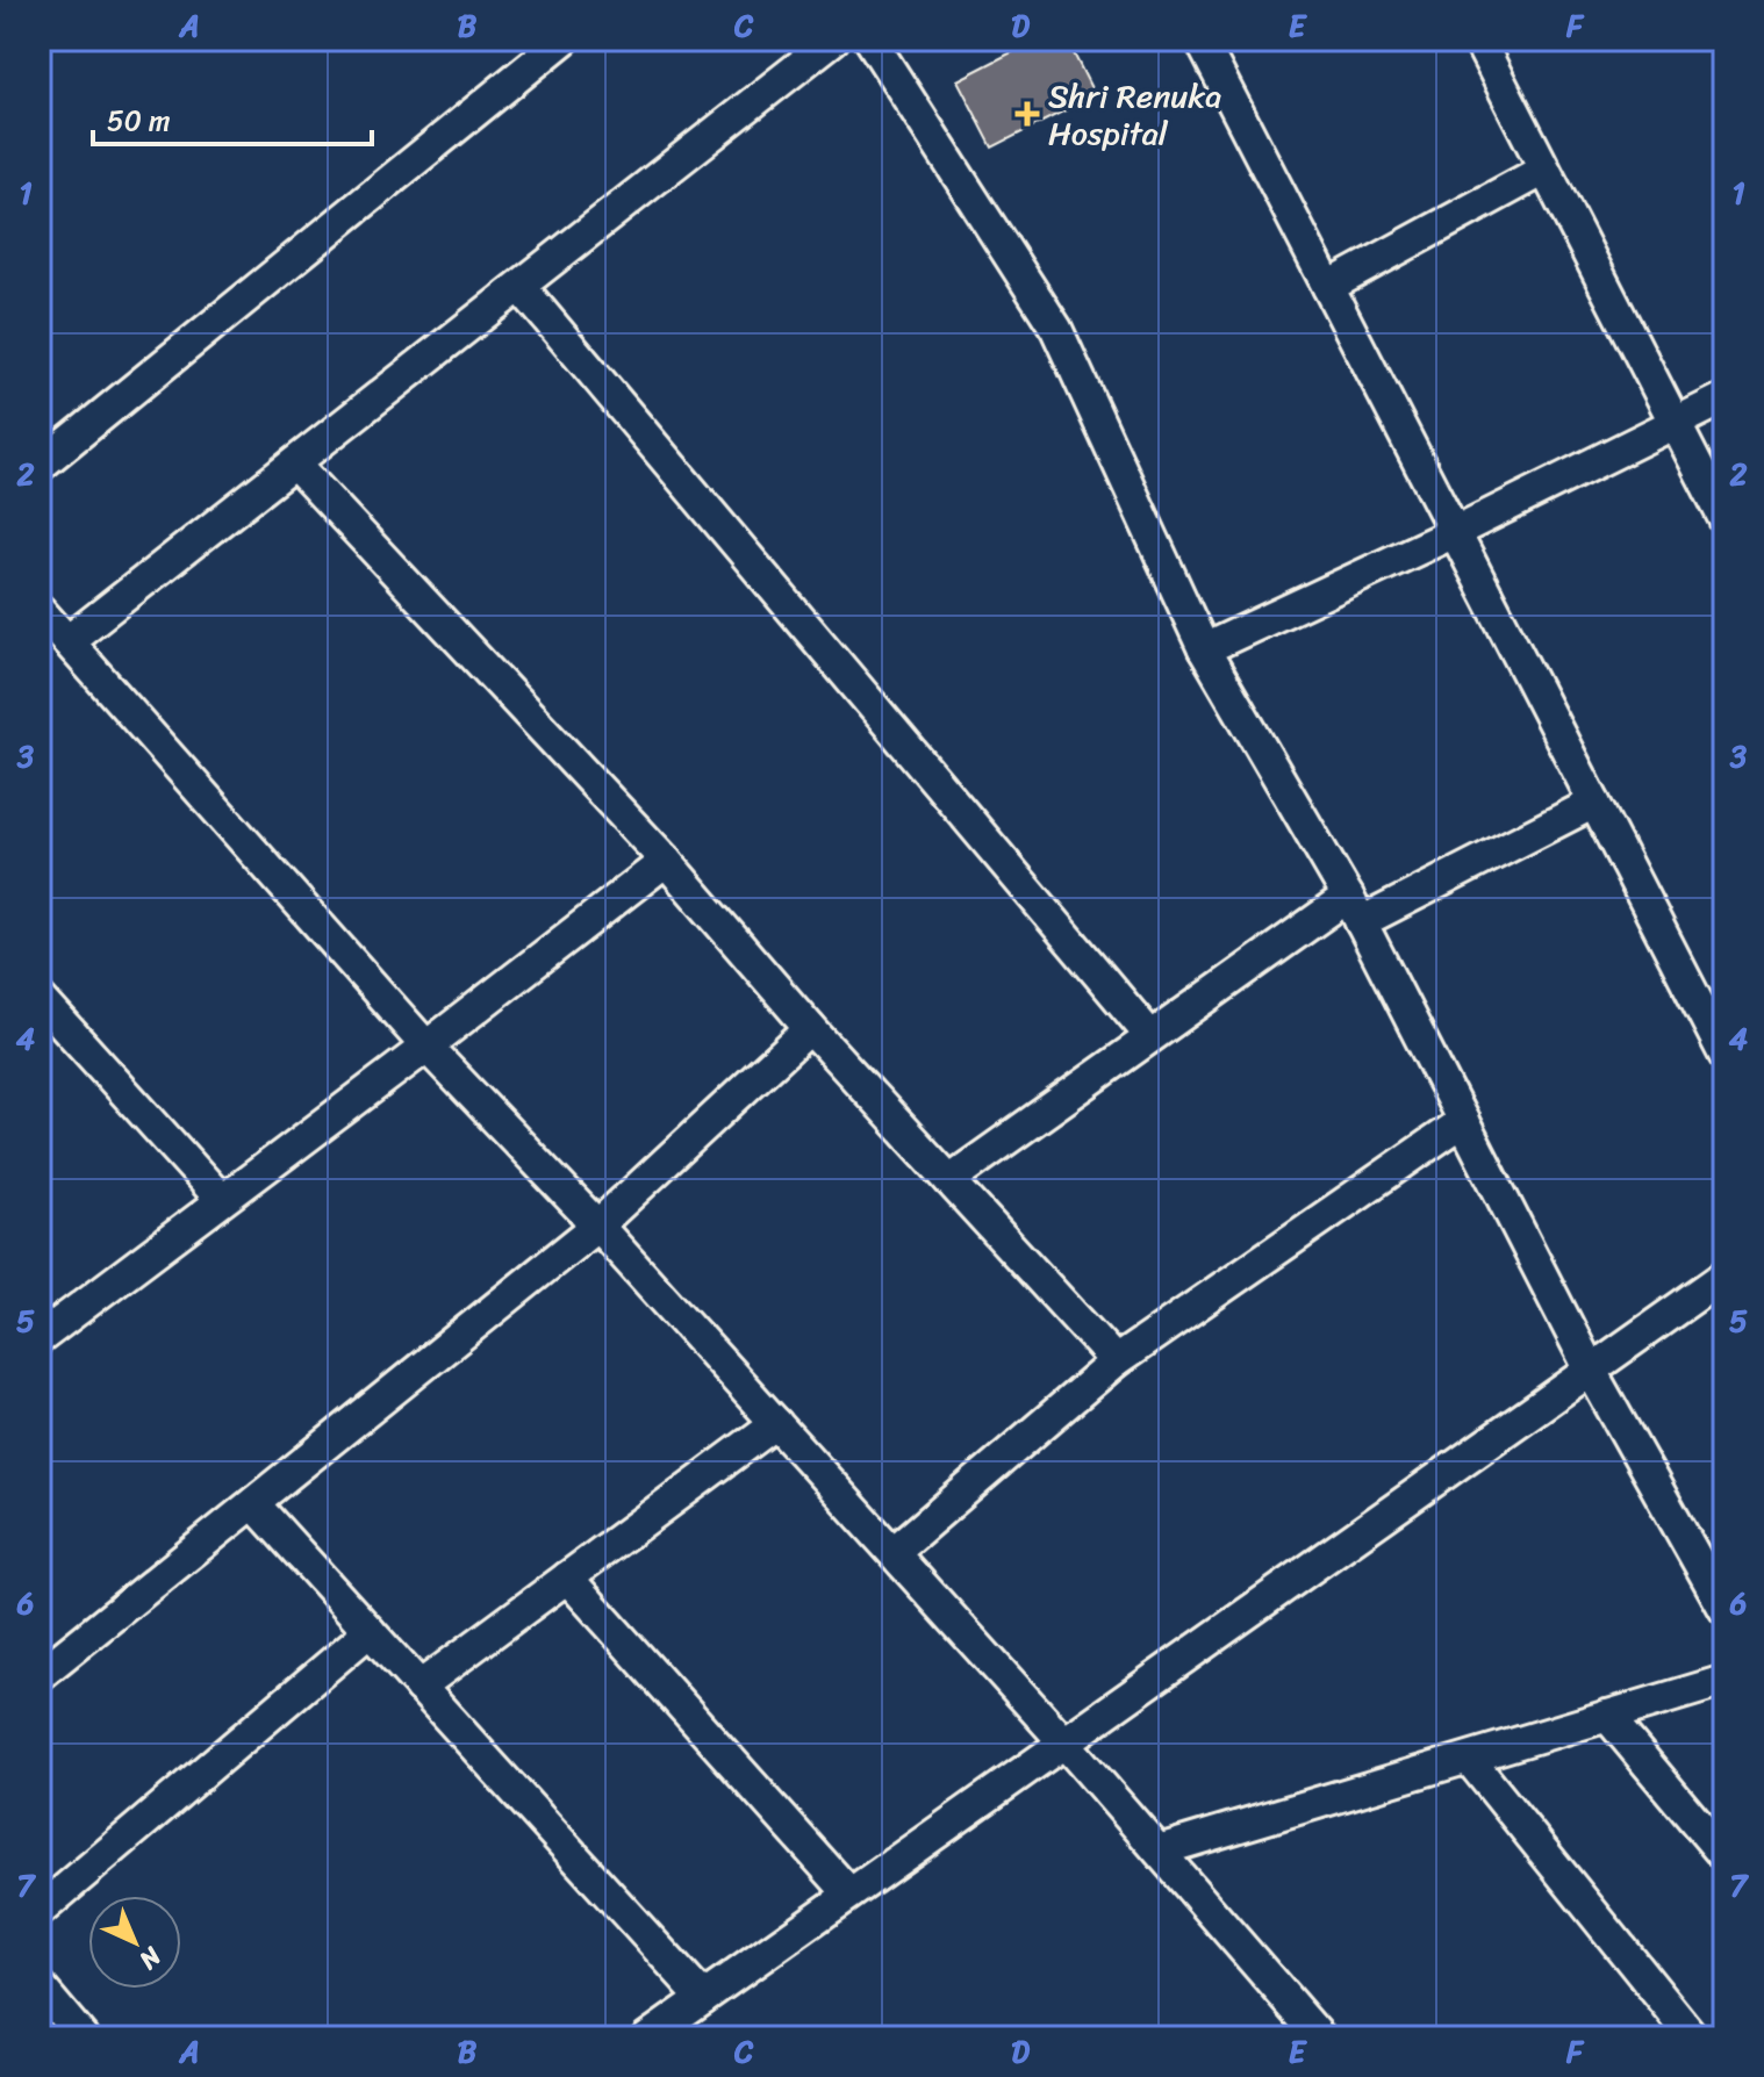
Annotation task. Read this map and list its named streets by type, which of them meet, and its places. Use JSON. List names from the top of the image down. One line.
{"places":{"health":["Shri Renuka Hospital"]},"scale_bar":"50 m","north":"bottom right","grid":{"columns":["A","B","C","D","E","F"],"rows":["1","2","3","4","5","6","7"]}}
